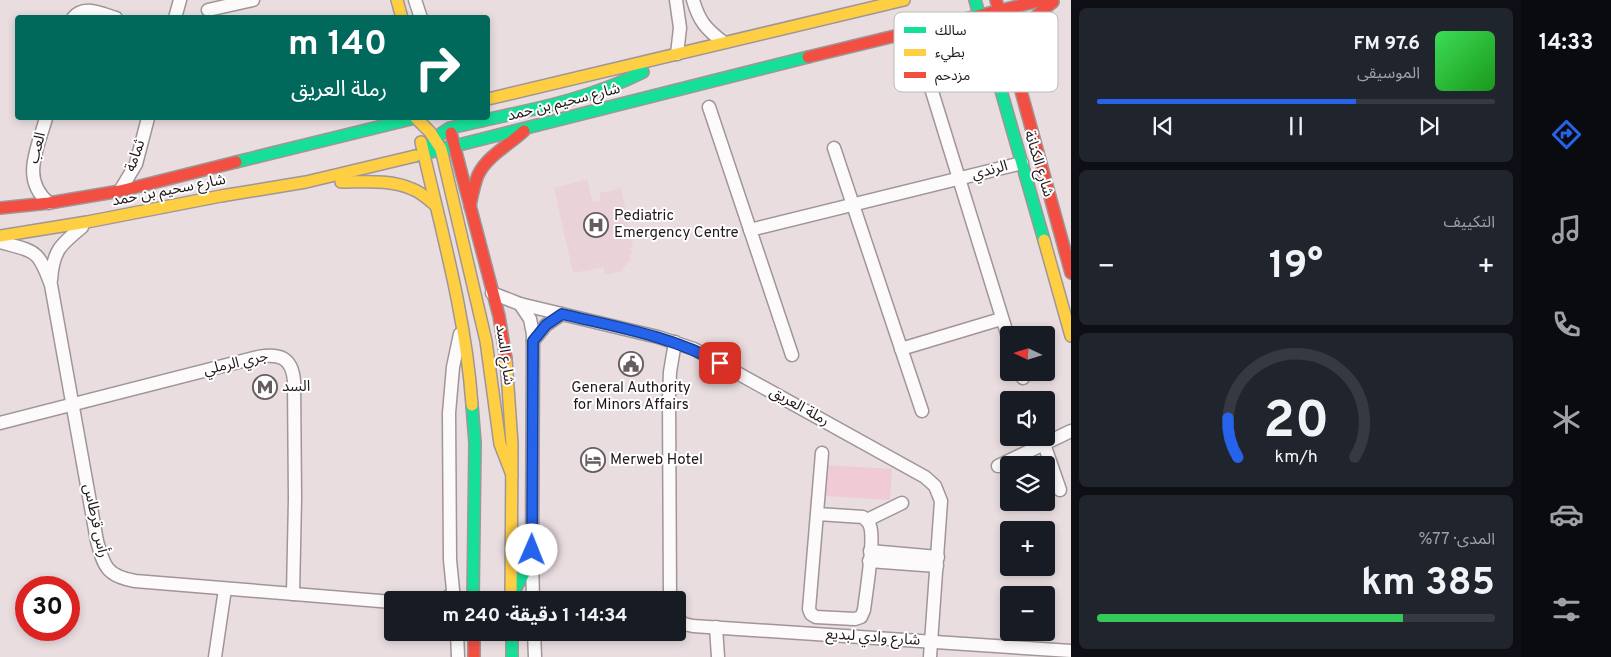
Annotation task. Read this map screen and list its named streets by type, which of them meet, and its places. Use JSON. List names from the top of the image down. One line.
{"streets":{"main road":["شارع سحيم بن حمد","شارع الكنانة","شارع السد"],"street":["العب","ثمامة","الرندي","جري الرملي","رملة العريق","رأس قرطاس","شارع وادي لبديع"]},"crossings":[["شارع سحيم بن حمد","العب"],["شارع سحيم بن حمد","ثمامة"],["شارع سحيم بن حمد","شارع السد"],["شارع سحيم بن حمد","رأس قرطاس"],["شارع الكنانة","الرندي"],["شارع السد","رملة العريق"],["جري الرملي","رأس قرطاس"],["رملة العريق","شارع وادي لبديع"]],"places":{"hospital":["Pediatric Emergency Centre"],"public building":["General Authority for Minors Affairs"],"metro station":["السد"],"hotel":["Merweb Hotel"]},"legend":["سالك","بطيء","مزدحم"],"north":"left","page":{"tabs":"14:33","turn":["140 m","رملة العريق"],"song":["97.6 FM","الموسيقى"],"tile":["التكييف",["المدى · 77%","385 km"]],"heat":["−","19°","+"],"map_buttons":["+","−"],"limit":"30","trip":"14:34 · 1 دقيقة · 240 m","gauge":["20","km/h"]}}
